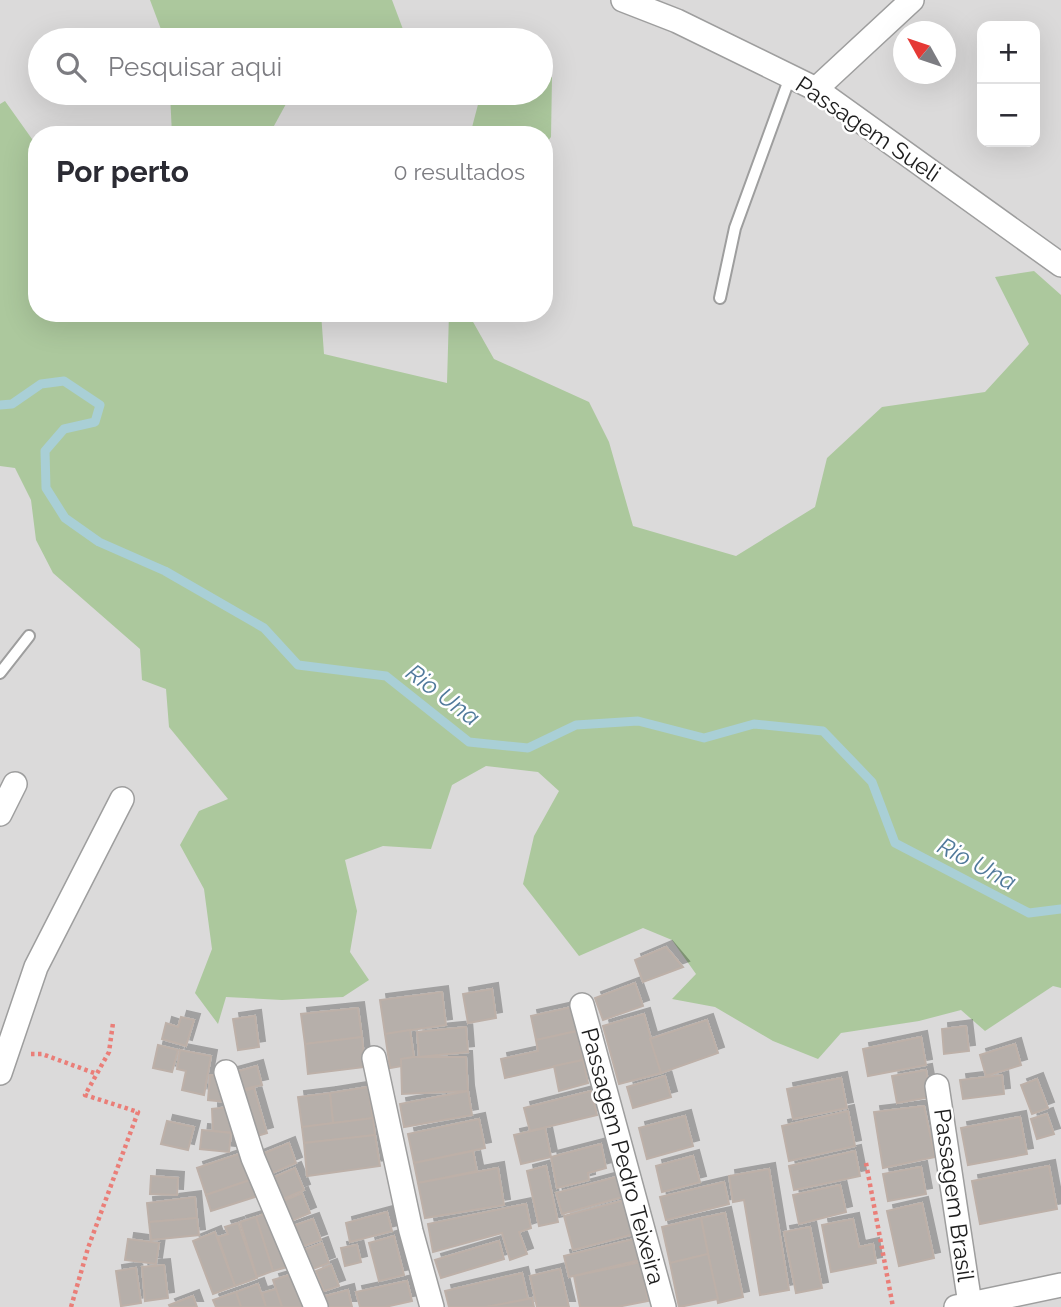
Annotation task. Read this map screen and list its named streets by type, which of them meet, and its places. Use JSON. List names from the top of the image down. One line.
{"streets":{"street":["Passagem Sueli","Passagem Pedro Teixeira","Passagem Brasil"]},"water":["Rio Una"],"north":"top left","page":{"map_buttons":["+","−"],"search":"Pesquisar aqui","heading":["Por perto","0 resultados"]}}
